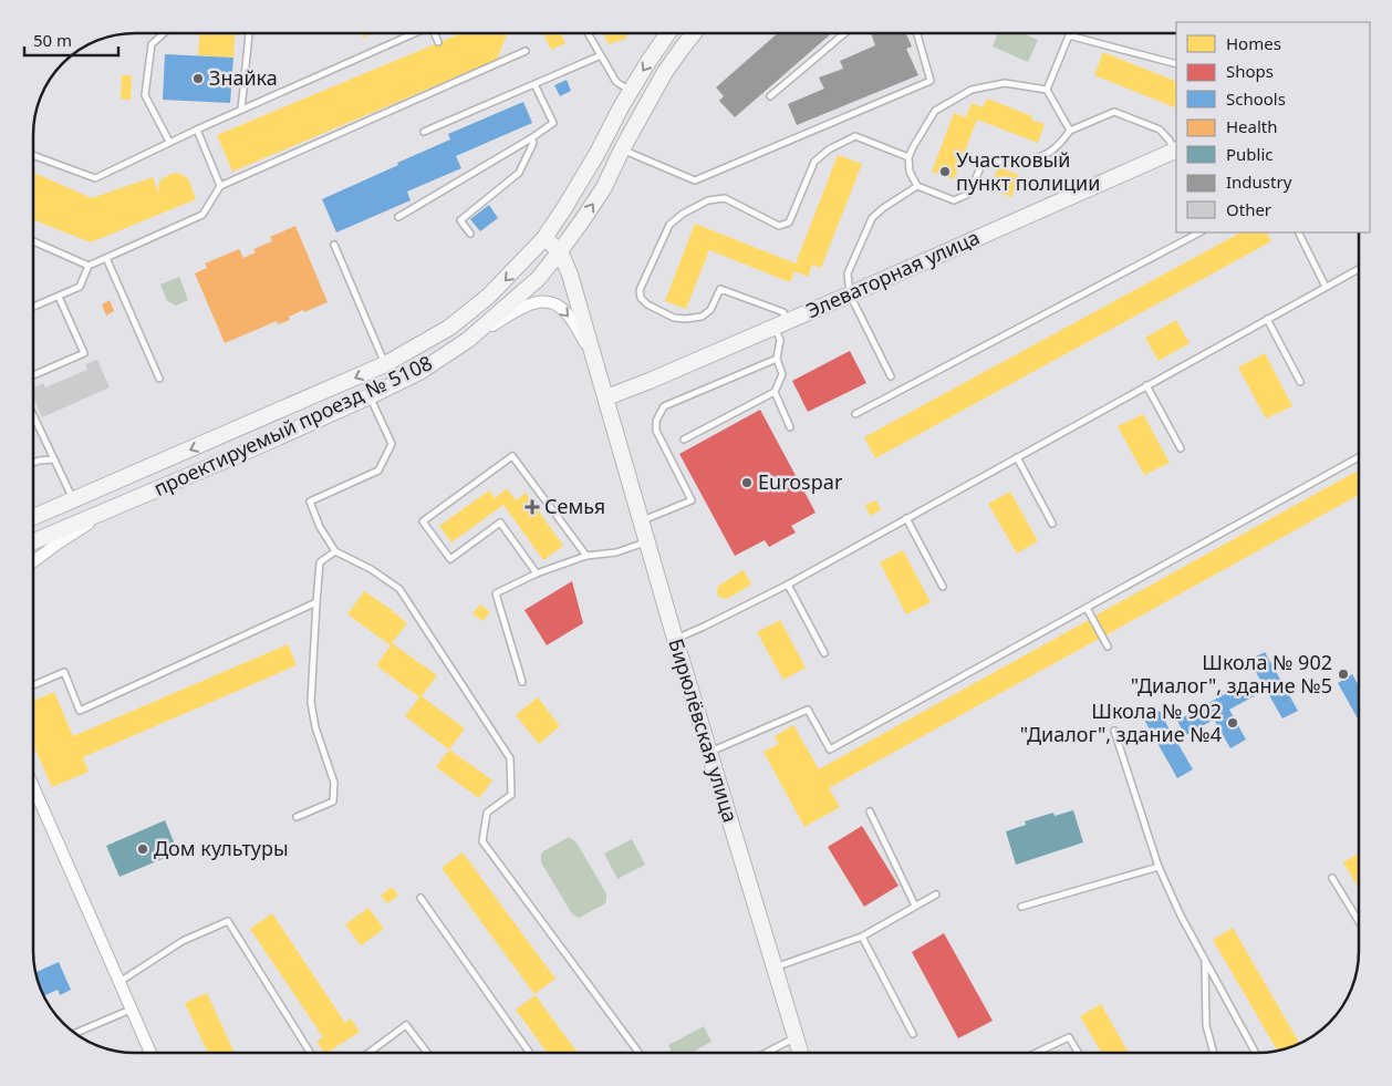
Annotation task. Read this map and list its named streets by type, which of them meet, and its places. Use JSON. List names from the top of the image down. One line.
{"streets":{"main road":["Элеваторная улица","проектируемый проезд № 5108","Бирюлёвская улица"]},"crossings":[["Элеваторная улица","Бирюлёвская улица"],["проектируемый проезд № 5108","Бирюлёвская улица"]],"places":{"other":["Знайка","Участковый пункт полиции","Eurospar","Школа № 902 \"Диалог\", здание №5","Школа № 902 \"Диалог\", здание №4","Дом культуры"],"health":["Семья"]},"legend":["Homes","Shops","Schools","Health","Public","Industry","Other"],"scale_bar":"50 m"}
